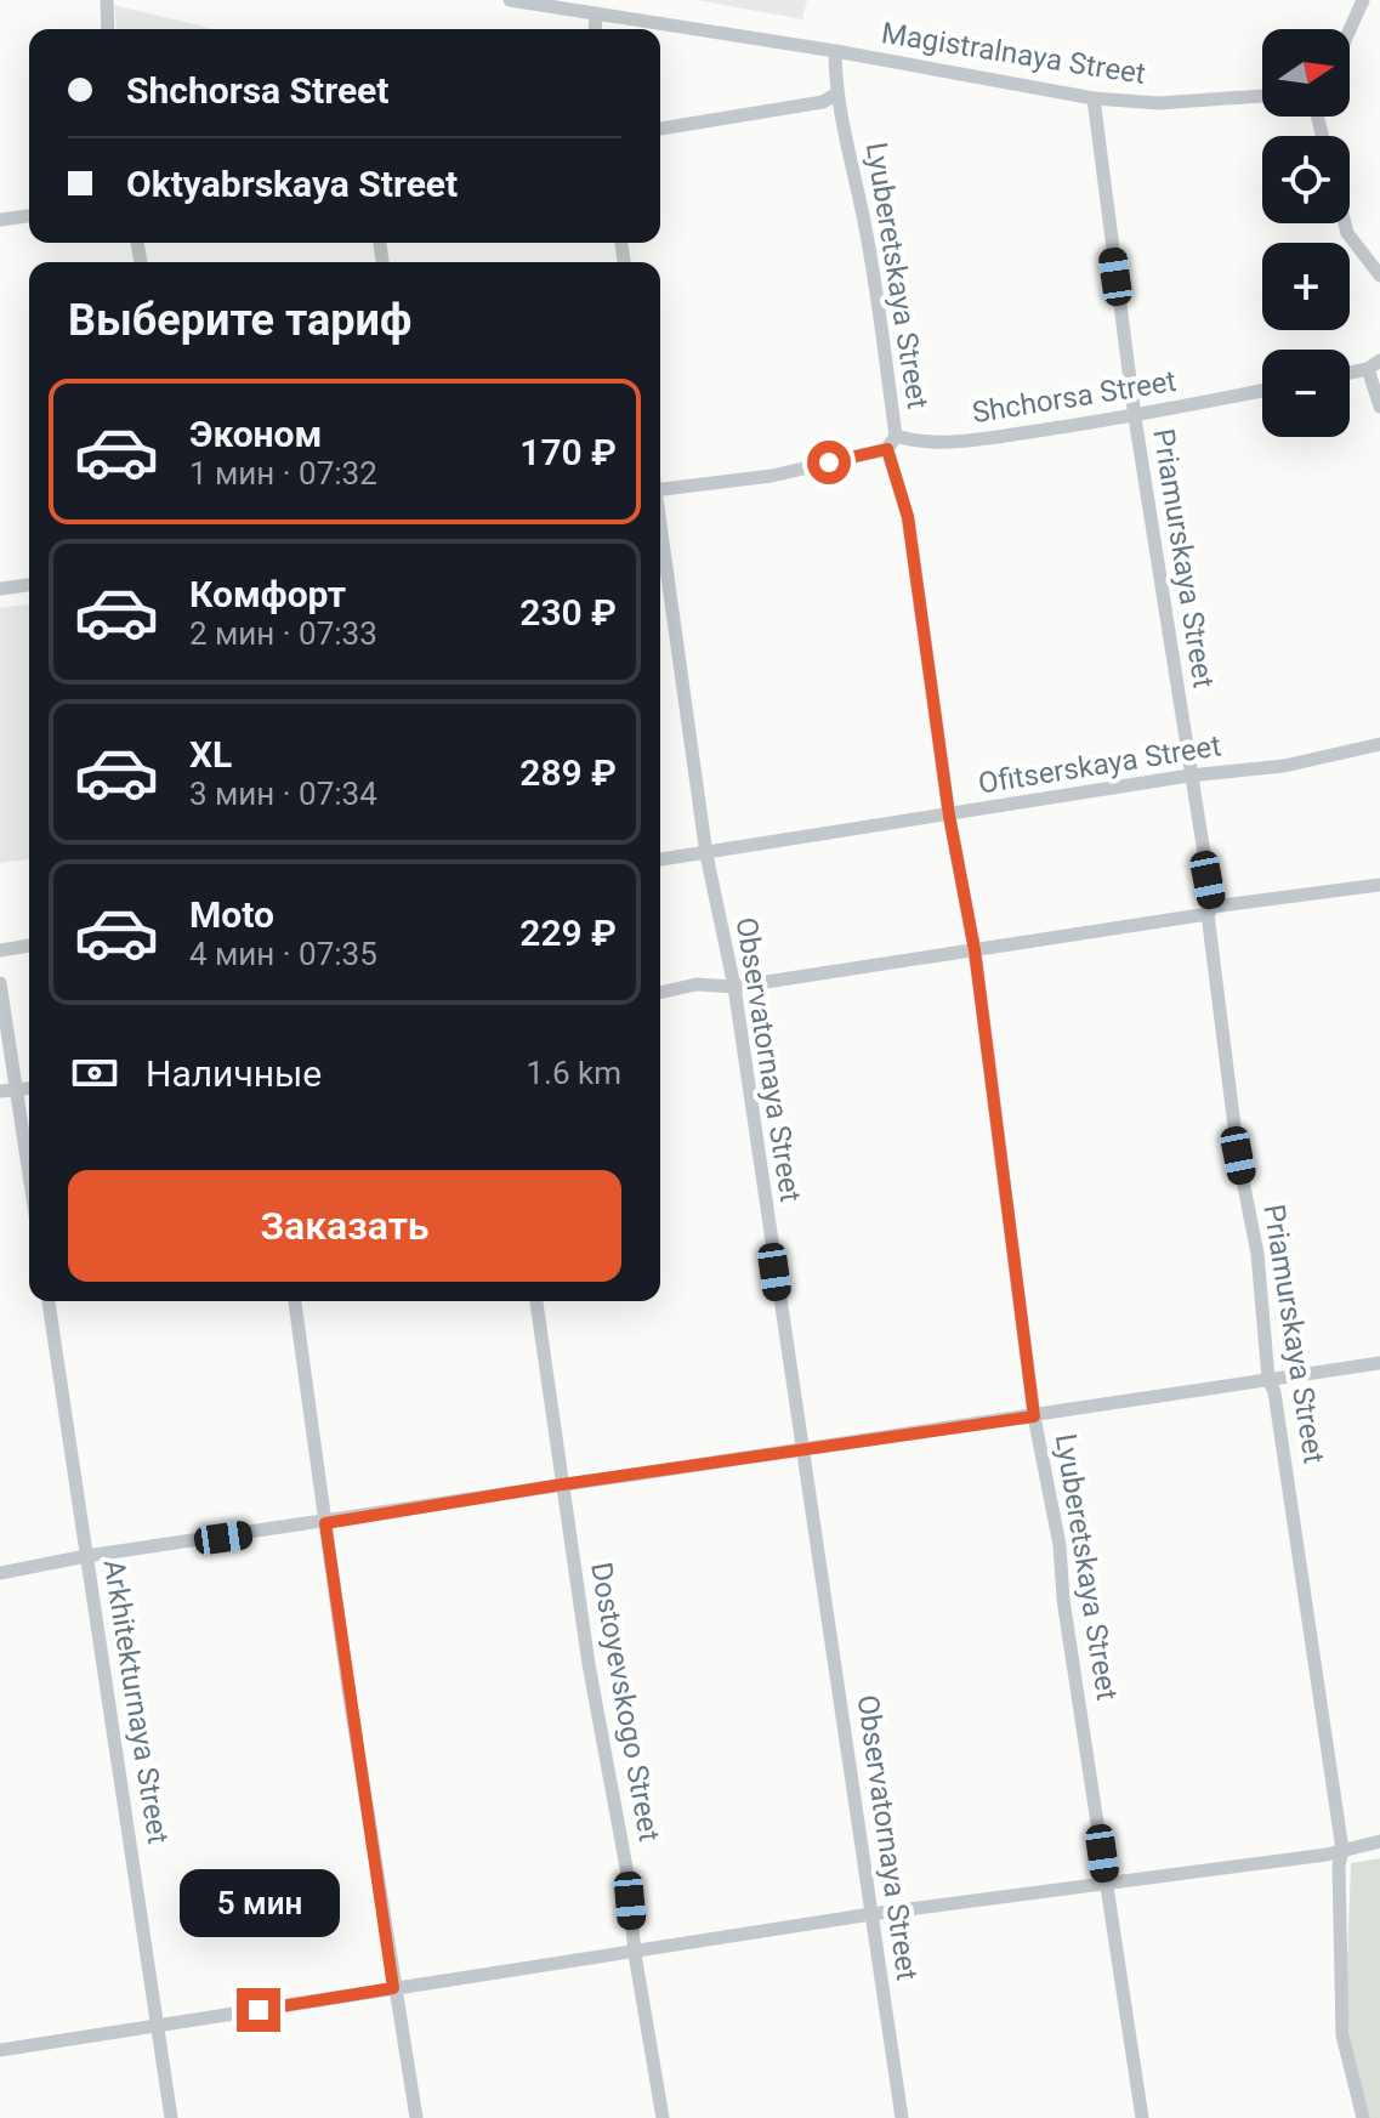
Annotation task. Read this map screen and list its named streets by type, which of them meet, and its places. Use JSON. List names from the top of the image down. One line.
{"streets":{"street":["Magistralnaya Street","Lyuberetskaya Street","Shchorsa Street","Priamurskaya Street","Ofitserskaya Street","Observatornaya Street","Arkhitekturnaya Street","Dostoyevskogo Street"]},"crossings":[["Magistralnaya Street","Lyuberetskaya Street"],["Magistralnaya Street","Priamurskaya Street"],["Lyuberetskaya Street","Shchorsa Street"],["Lyuberetskaya Street","Ofitserskaya Street"],["Shchorsa Street","Priamurskaya Street"],["Priamurskaya Street","Ofitserskaya Street"],["Ofitserskaya Street","Observatornaya Street"]],"north":"right","page":{"map_buttons":["+","−"],"banner":["Shchorsa Street","Oktyabrskaya Street"],"heading":"Выберите тариф","list":[{"name":"Эконом","note":"1 мин · 07:32","value":"170 ₽"},{"name":"Комфорт","note":"2 мин · 07:33","value":"230 ₽"},{"name":"XL","note":"3 мин · 07:34","value":"289 ₽"},{"name":"Moto","note":"4 мин · 07:35","value":"229 ₽"}],"pay":["Наличные","1.6 km"],"buttons":"Заказать","bubble":"5 мин"}}
